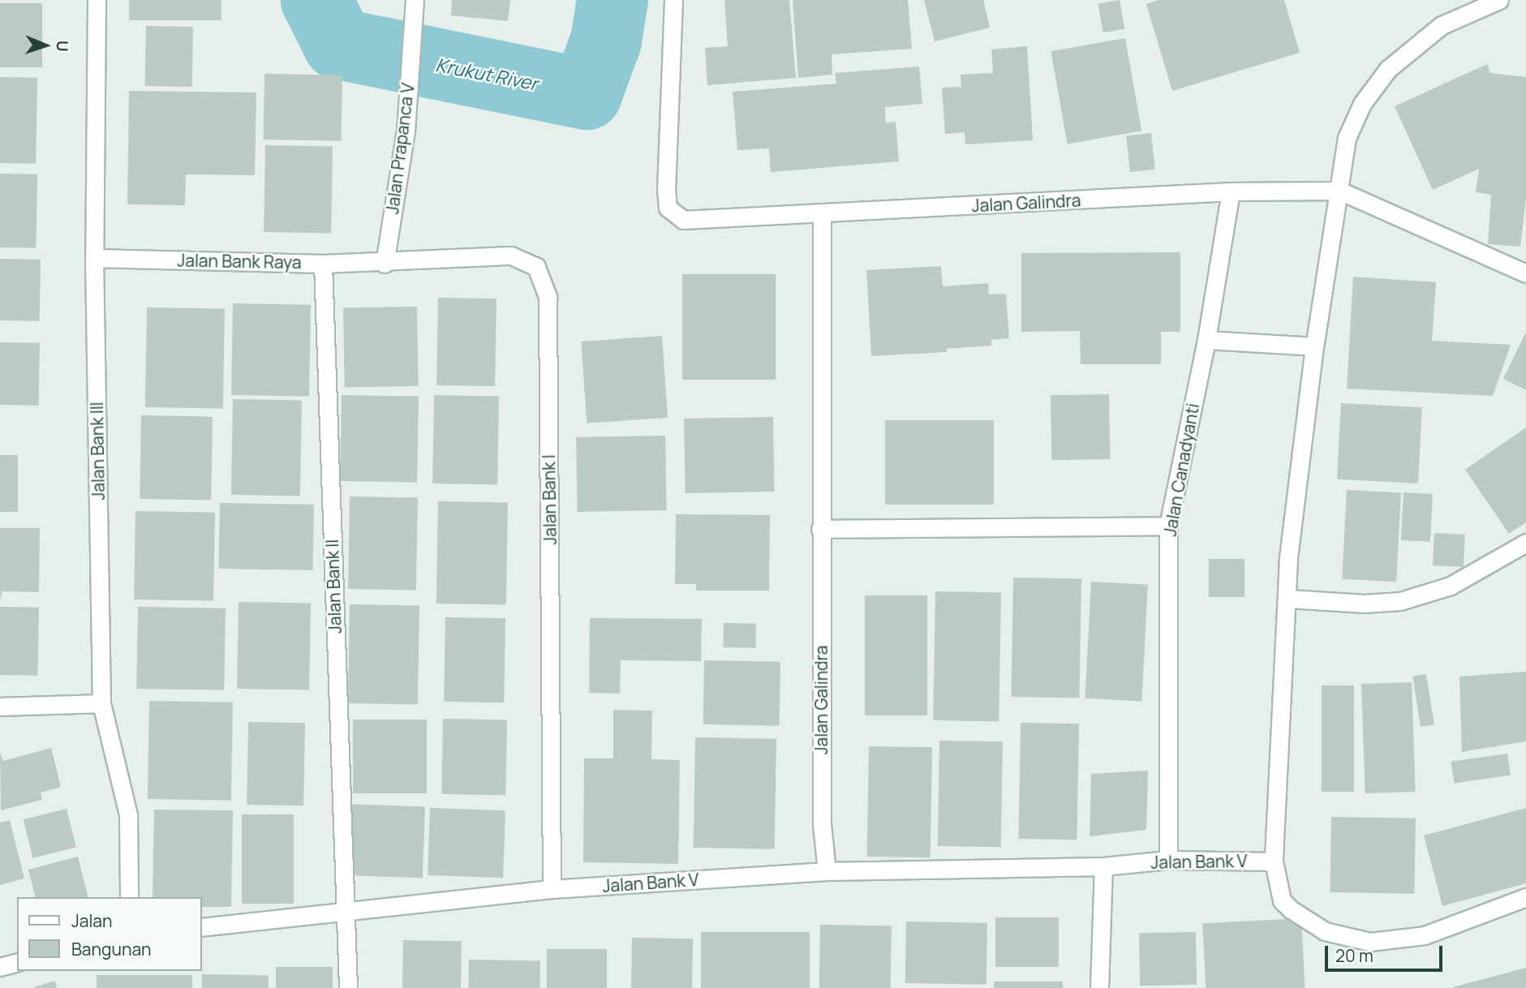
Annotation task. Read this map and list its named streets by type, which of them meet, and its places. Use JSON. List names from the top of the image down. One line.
{"streets":{"street":["Jalan Prapanca V","Jalan Galindra","Jalan Bank Raya","Jalan Bank III","Jalan Canadyanti","Jalan Bank I","Jalan Bank II","Jalan Bank V"]},"crossings":[["Jalan Prapanca V","Jalan Bank Raya"],["Jalan Prapanca V","Jalan Bank I"],["Jalan Galindra","Jalan Canadyanti"],["Jalan Galindra","Jalan Bank V"],["Jalan Bank Raya","Jalan Bank III"],["Jalan Bank Raya","Jalan Bank I"],["Jalan Bank Raya","Jalan Bank II"],["Jalan Canadyanti","Jalan Bank V"],["Jalan Bank I","Jalan Bank V"],["Jalan Bank II","Jalan Bank V"]],"water":["Krukut River"],"legend":["Jalan","Bangunan"],"scale_bar":"20 m","north":"right"}
